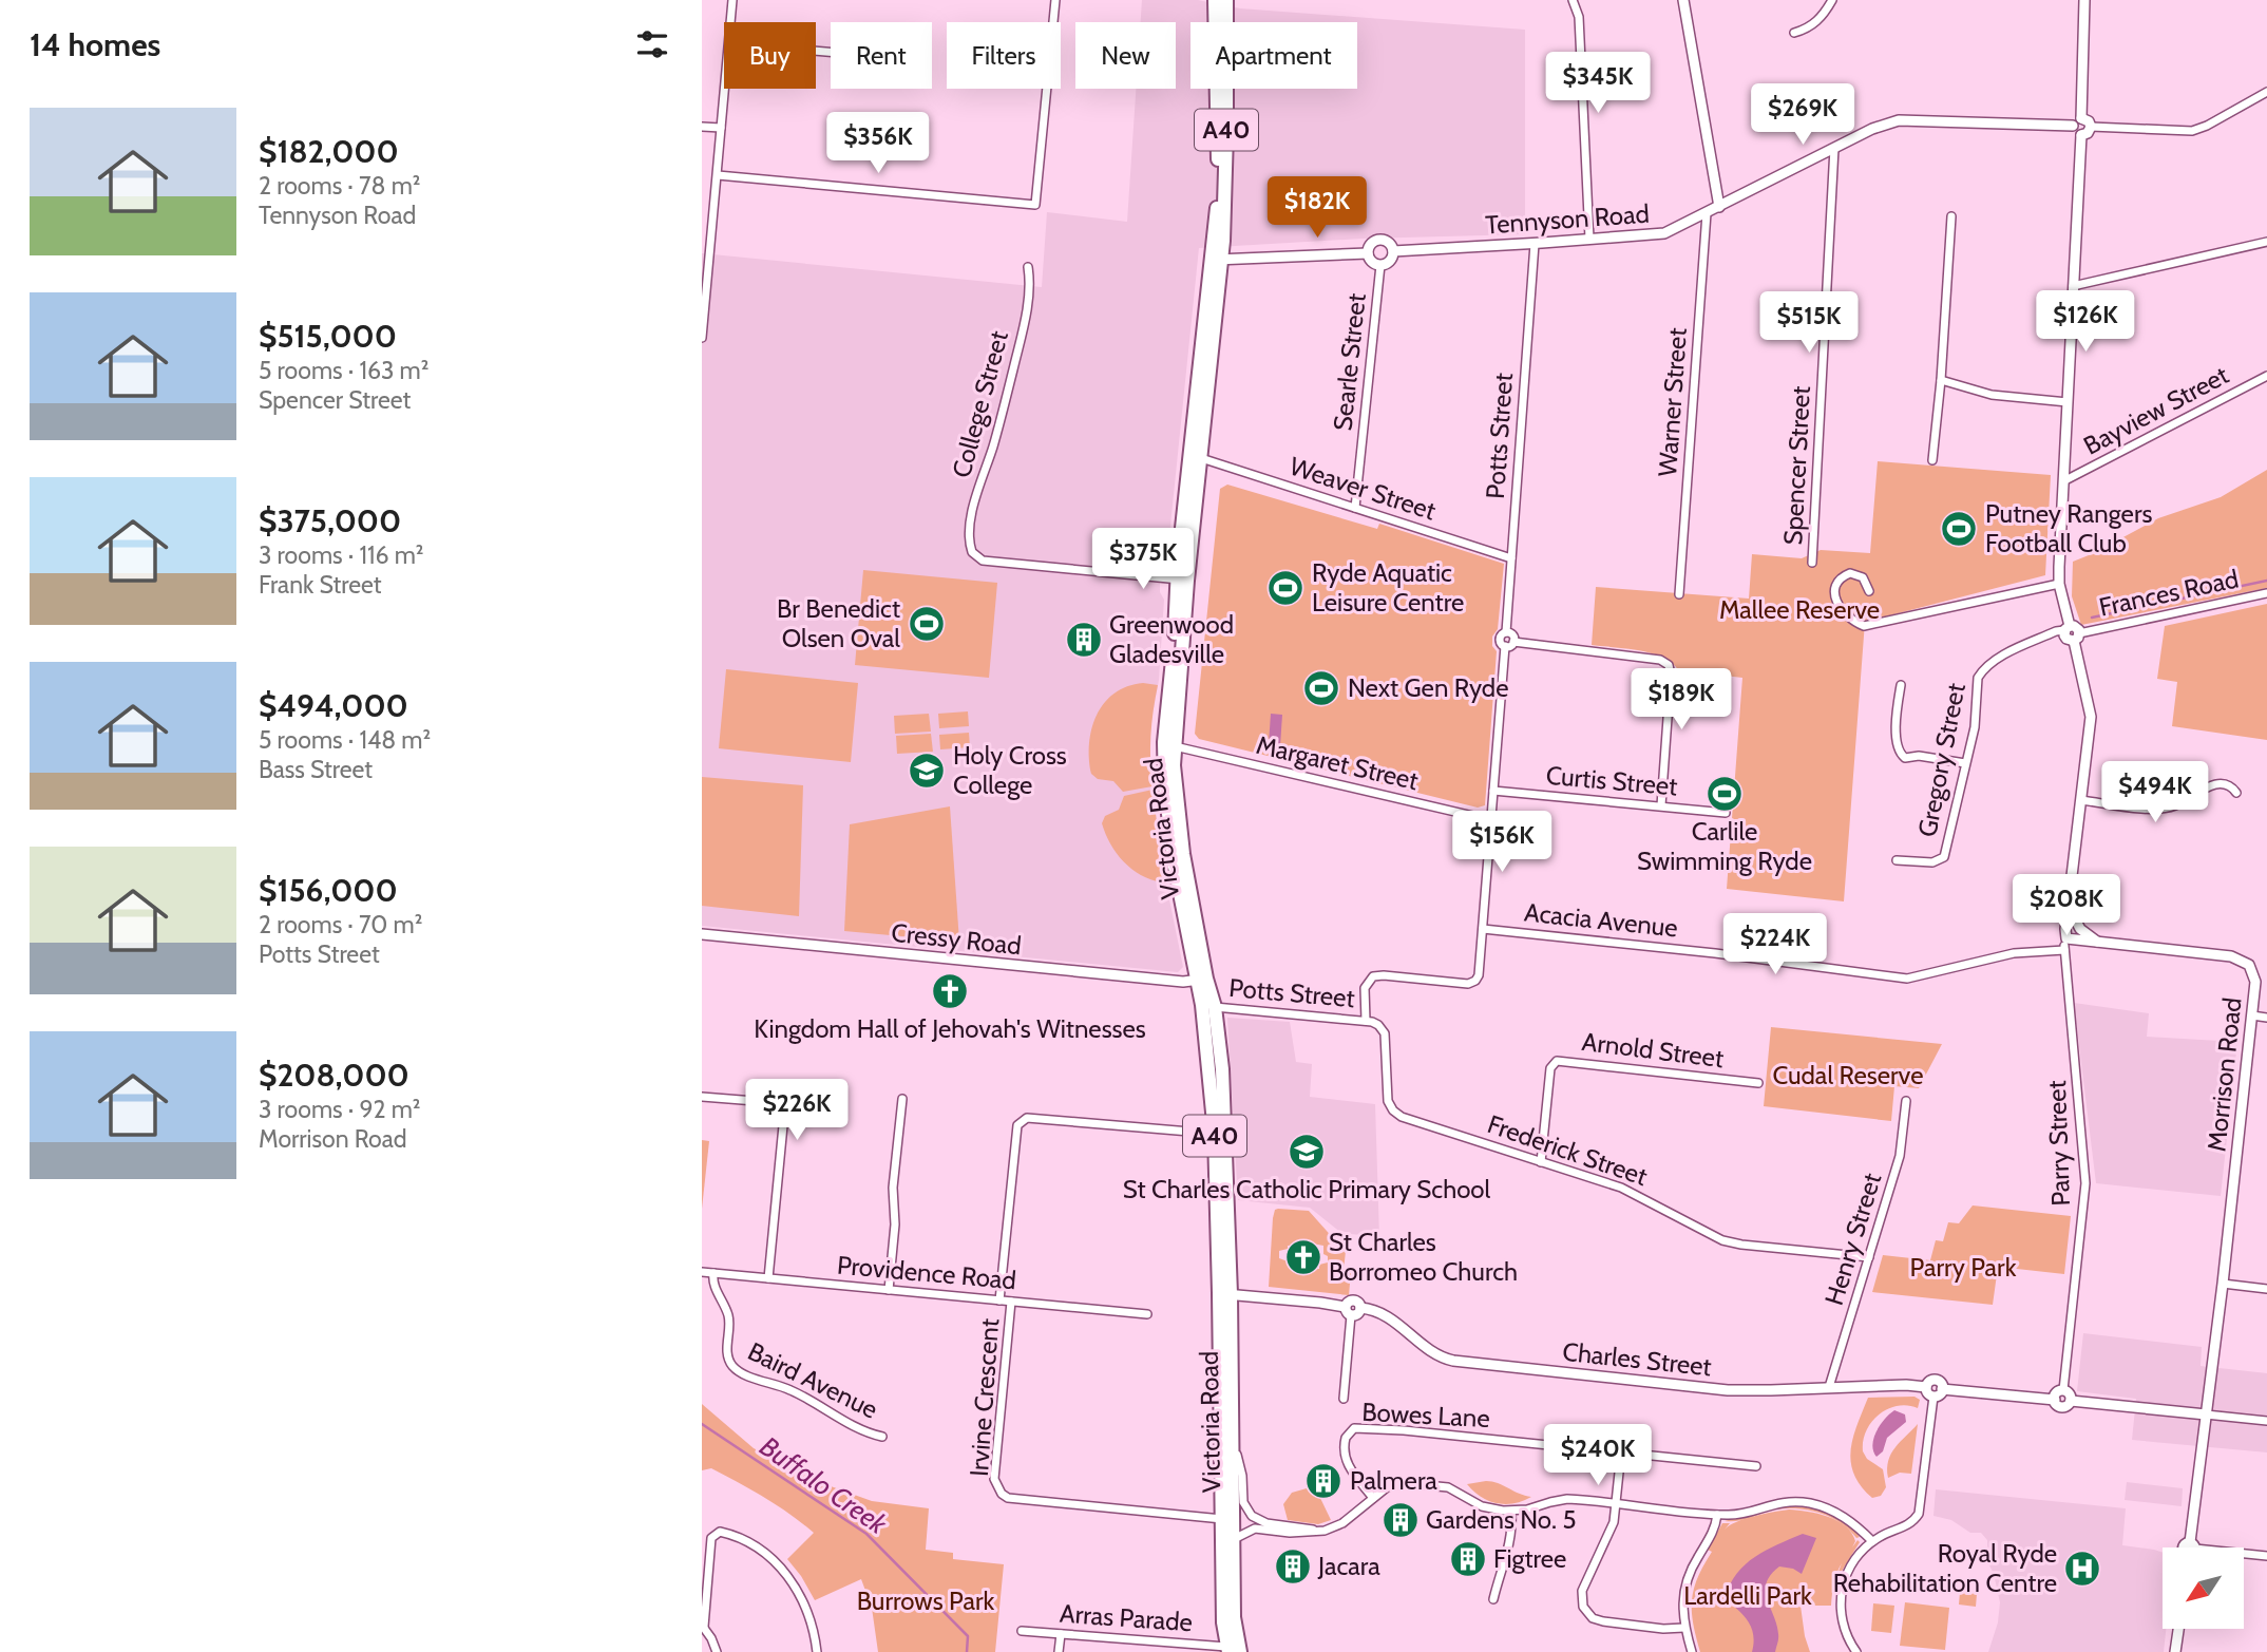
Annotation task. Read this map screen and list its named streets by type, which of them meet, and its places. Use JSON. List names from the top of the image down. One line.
{"streets":{"highway":["A40","Victoria Road"],"street":["Tennyson Road","Searle Street","Warner Street","College Street","Bayview Street","Potts Street","Spencer Street","Weaver Street","Frances Road","Gregory Street","Margaret Street","Curtis Street","Acacia Avenue","Cressy Road","Arnold Street","Morrison Road","Parry Street","Frederick Street","Henry Street","Providence Road","Charles Street","Baird Avenue","Irvine Crescent","Bowes Lane","Arras Parade"]},"crossings":[["Tennyson Road","Searle Street"],["Tennyson Road","Warner Street"],["Tennyson Road","Potts Street"],["Tennyson Road","Spencer Street"],["Searle Street","Weaver Street"],["College Street","Victoria Road"],["Potts Street","Weaver Street"],["Potts Street","Margaret Street"],["Potts Street","Curtis Street"],["Potts Street","Victoria Road"],["Potts Street","Acacia Avenue"],["Potts Street","Frederick Street"],["Weaver Street","Victoria Road"],["Margaret Street","Victoria Road"],["Victoria Road","Cressy Road"],["Victoria Road","Irvine Crescent"],["Victoria Road","Arras Parade"],["Acacia Avenue","Parry Street"],["Arnold Street","Frederick Street"],["Morrison Road","Parry Street"],["Frederick Street","Henry Street"],["Henry Street","Charles Street"],["Providence Road","Baird Avenue"],["Providence Road","Irvine Crescent"]],"water":["Buffalo Creek"],"parks":["Mallee Reserve","Cudal Reserve","Parry Park","Lardelli Park","Burrows Park"],"places":{"sports":["Putney Rangers Football Club","Ryde Aquatic Leisure Centre","Br Benedict Olsen Oval","Next Gen Ryde","Carlile Swimming Ryde"],"building":["Greenwood Gladesville","Palmera","Gardens No. 5","Figtree","Jacara"],"school or university":["Holy Cross College","St Charles Catholic Primary School"],"church":["Kingdom Hall of Jehovah's Witnesses","St Charles Borromeo Church"],"hospital":["Royal Ryde Rehabilitation Centre"]},"north":"bottom left","page":{"heading":"14 homes","chip":["Buy","Rent","Filters","New","Apartment"],"price":["$345K","$269K","$356K","$182K","$126K","$515K","$375K","$189K","$494K","$156K","$208K","$224K","$226K","$240K"],"list":[{"name":"$182,000","note":"2 rooms · 78 m² · Tennyson Road"},{"name":"$515,000","note":"5 rooms · 163 m² · Spencer Street"},{"name":"$375,000","note":"3 rooms · 116 m² · Frank Street"},{"name":"$494,000","note":"5 rooms · 148 m² · Bass Street"},{"name":"$156,000","note":"2 rooms · 70 m² · Potts Street"},{"name":"$208,000","note":"3 rooms · 92 m² · Morrison Road"}]}}
